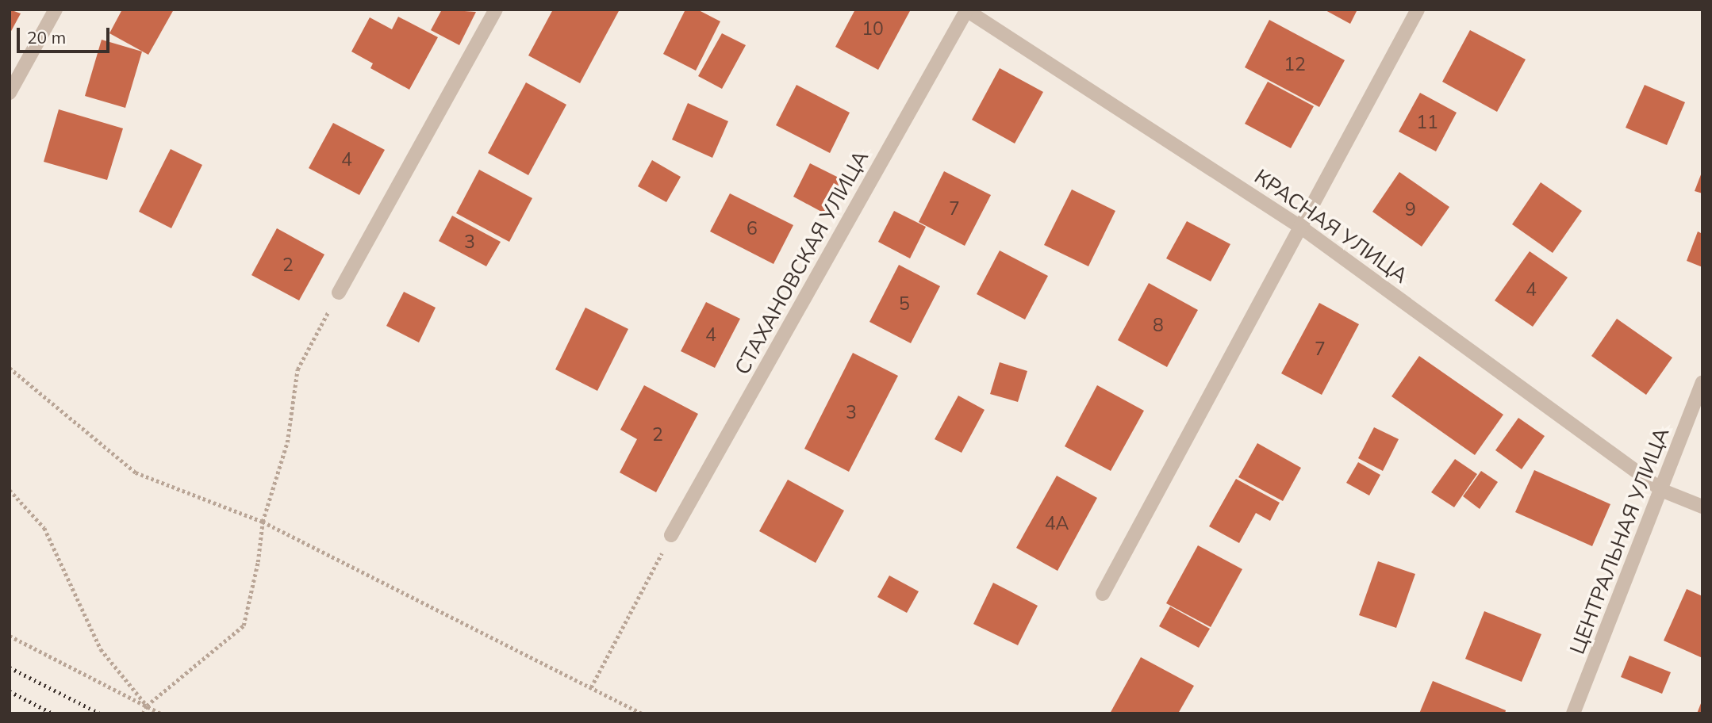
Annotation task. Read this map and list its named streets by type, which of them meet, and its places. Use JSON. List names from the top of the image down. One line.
{"streets":{"street":["КРАСНАЯ УЛИЦА","СТАХАНОВСКАЯ УЛИЦА","ЦЕНТРАЛЬНАЯ УЛИЦА"]},"crossings":[["КРАСНАЯ УЛИЦА","СТАХАНОВСКАЯ УЛИЦА"],["КРАСНАЯ УЛИЦА","ЦЕНТРАЛЬНАЯ УЛИЦА"]],"house_numbers":["10","12","11","4","7","9","6","3","2","4","5","8","4","7","3","2","4А"],"scale_bar":"20 m"}
